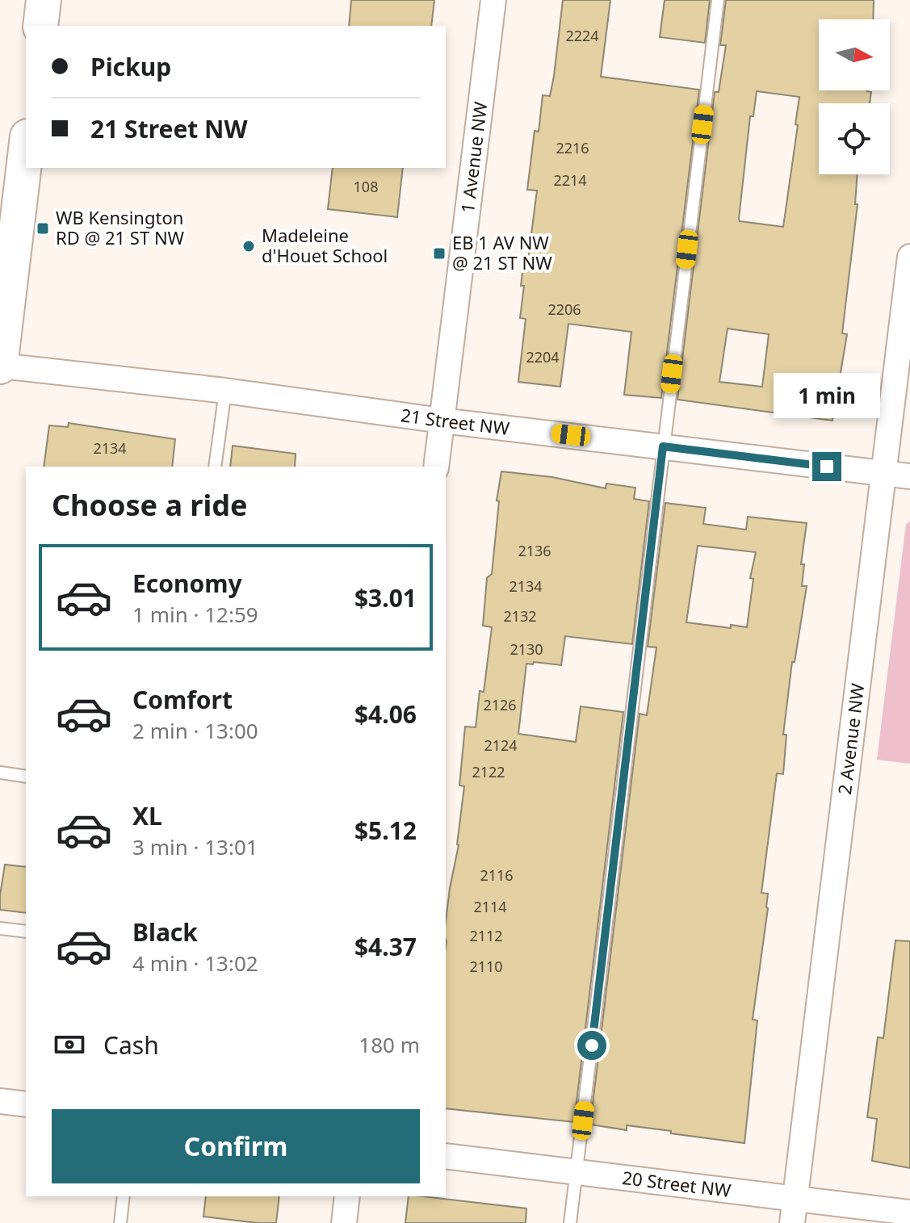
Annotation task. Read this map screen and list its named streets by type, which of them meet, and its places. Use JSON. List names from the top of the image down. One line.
{"streets":{"street":["1 Avenue NW","21 Street NW","2 Avenue NW","20 Street NW"]},"crossings":[["1 Avenue NW","21 Street NW"],["21 Street NW","2 Avenue NW"],["2 Avenue NW","20 Street NW"]],"places":{"transit":["WB Kensington RD @ 21 ST NW","EB 1 AV NW @ 21 ST NW"],"other":["Madeleine d'Houet School"]},"house_numbers":["2224","2216","2214","108","2206","2204","2134","2136","2134","2132","2130","2126","2124","2122","2116","2114","2112","2110"],"north":"right","page":{"banner":["Pickup","21 Street NW"],"bubble":"1 min","heading":"Choose a ride","list":[{"name":"Economy","note":"1 min · 12:59","value":"$3.01"},{"name":"Comfort","note":"2 min · 13:00","value":"$4.06"},{"name":"XL","note":"3 min · 13:01","value":"$5.12"},{"name":"Black","note":"4 min · 13:02","value":"$4.37"}],"pay":["Cash","180 m"],"buttons":"Confirm"}}
